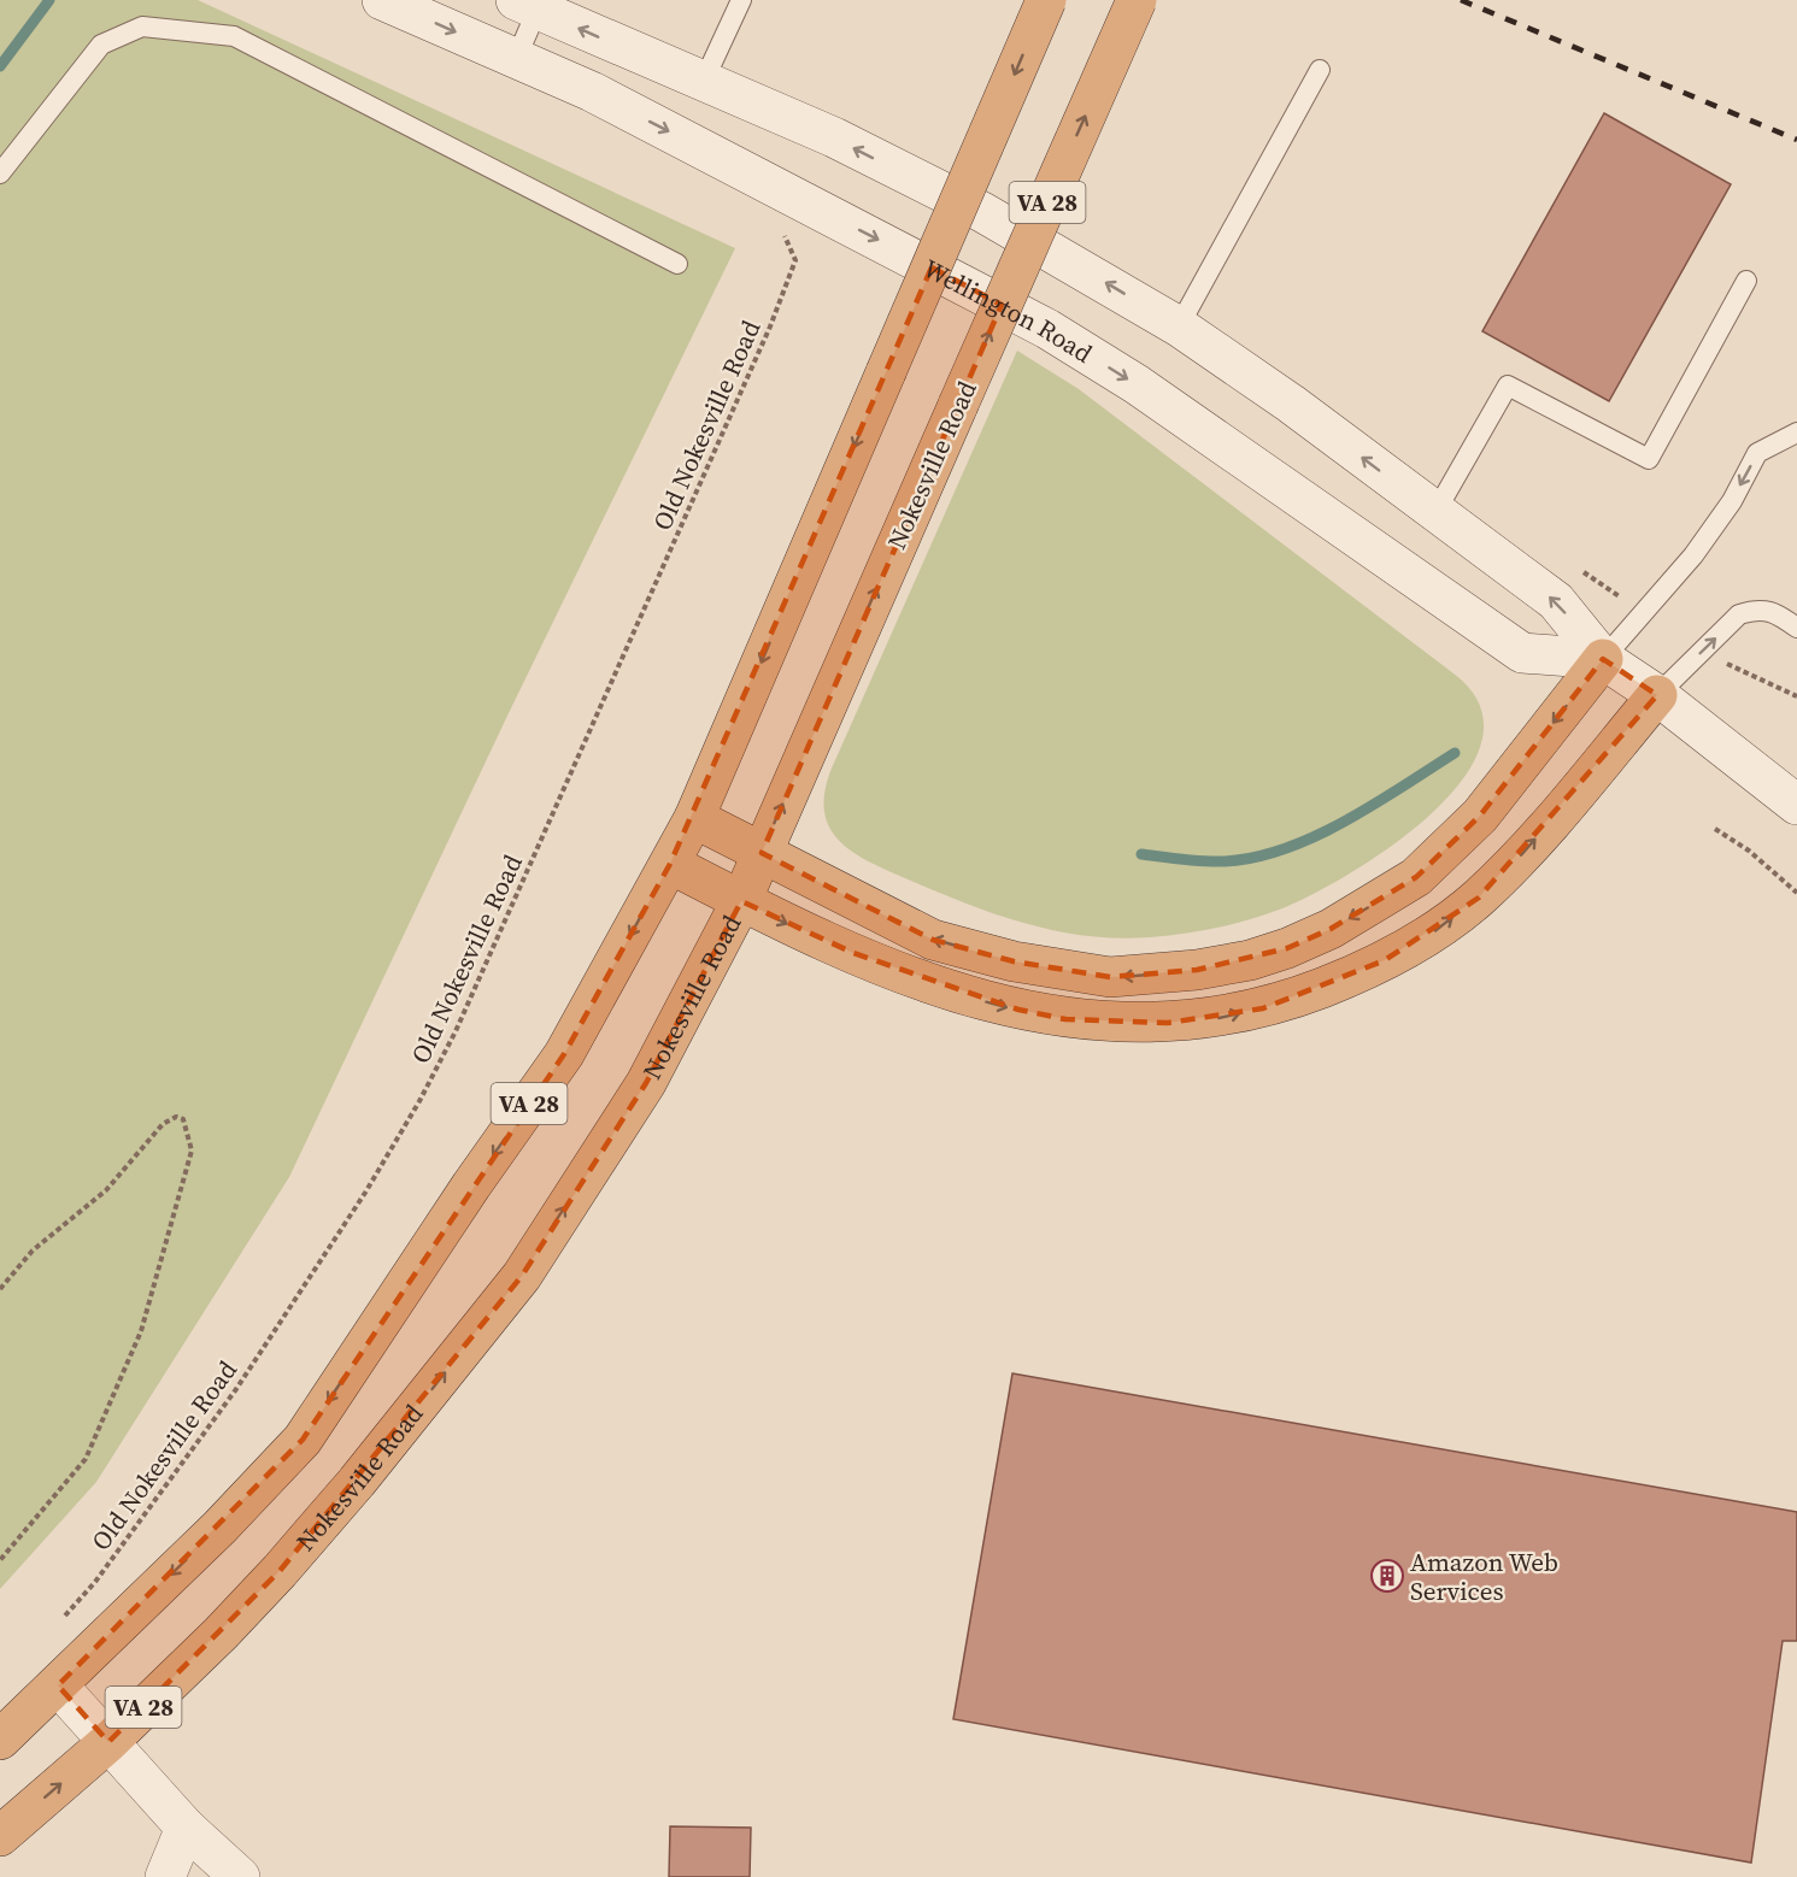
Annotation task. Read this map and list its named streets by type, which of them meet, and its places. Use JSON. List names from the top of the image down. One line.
{"streets":{"highway":["VA 28","Nokesville Road"],"main road":["Wellington Road"],"path":["Old Nokesville Road"]},"places":{"building":["Amazon Web Services"]}}
